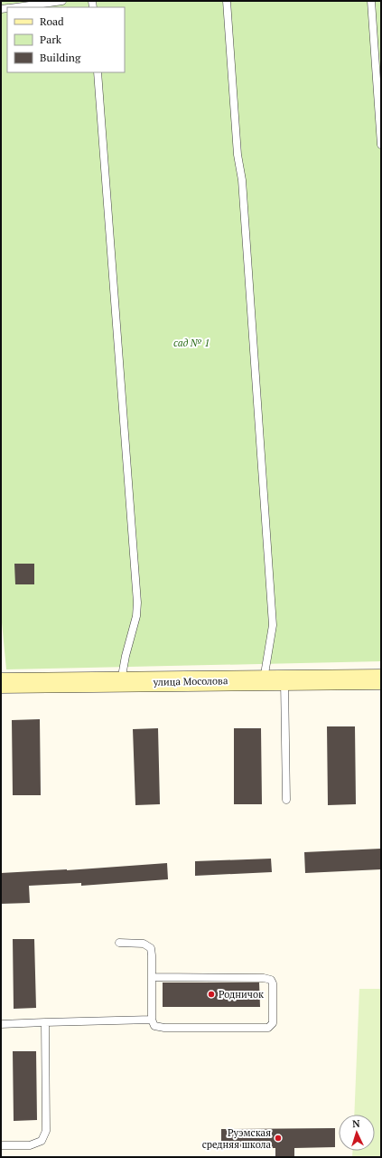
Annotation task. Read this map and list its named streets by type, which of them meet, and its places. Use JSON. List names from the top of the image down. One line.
{"streets":{"street":["улица Мосолова"]},"parks":["сад № 1"],"places":["Родничок","Руэмская средняя школа"],"legend":["Road","Park","Building"],"north":"top"}
